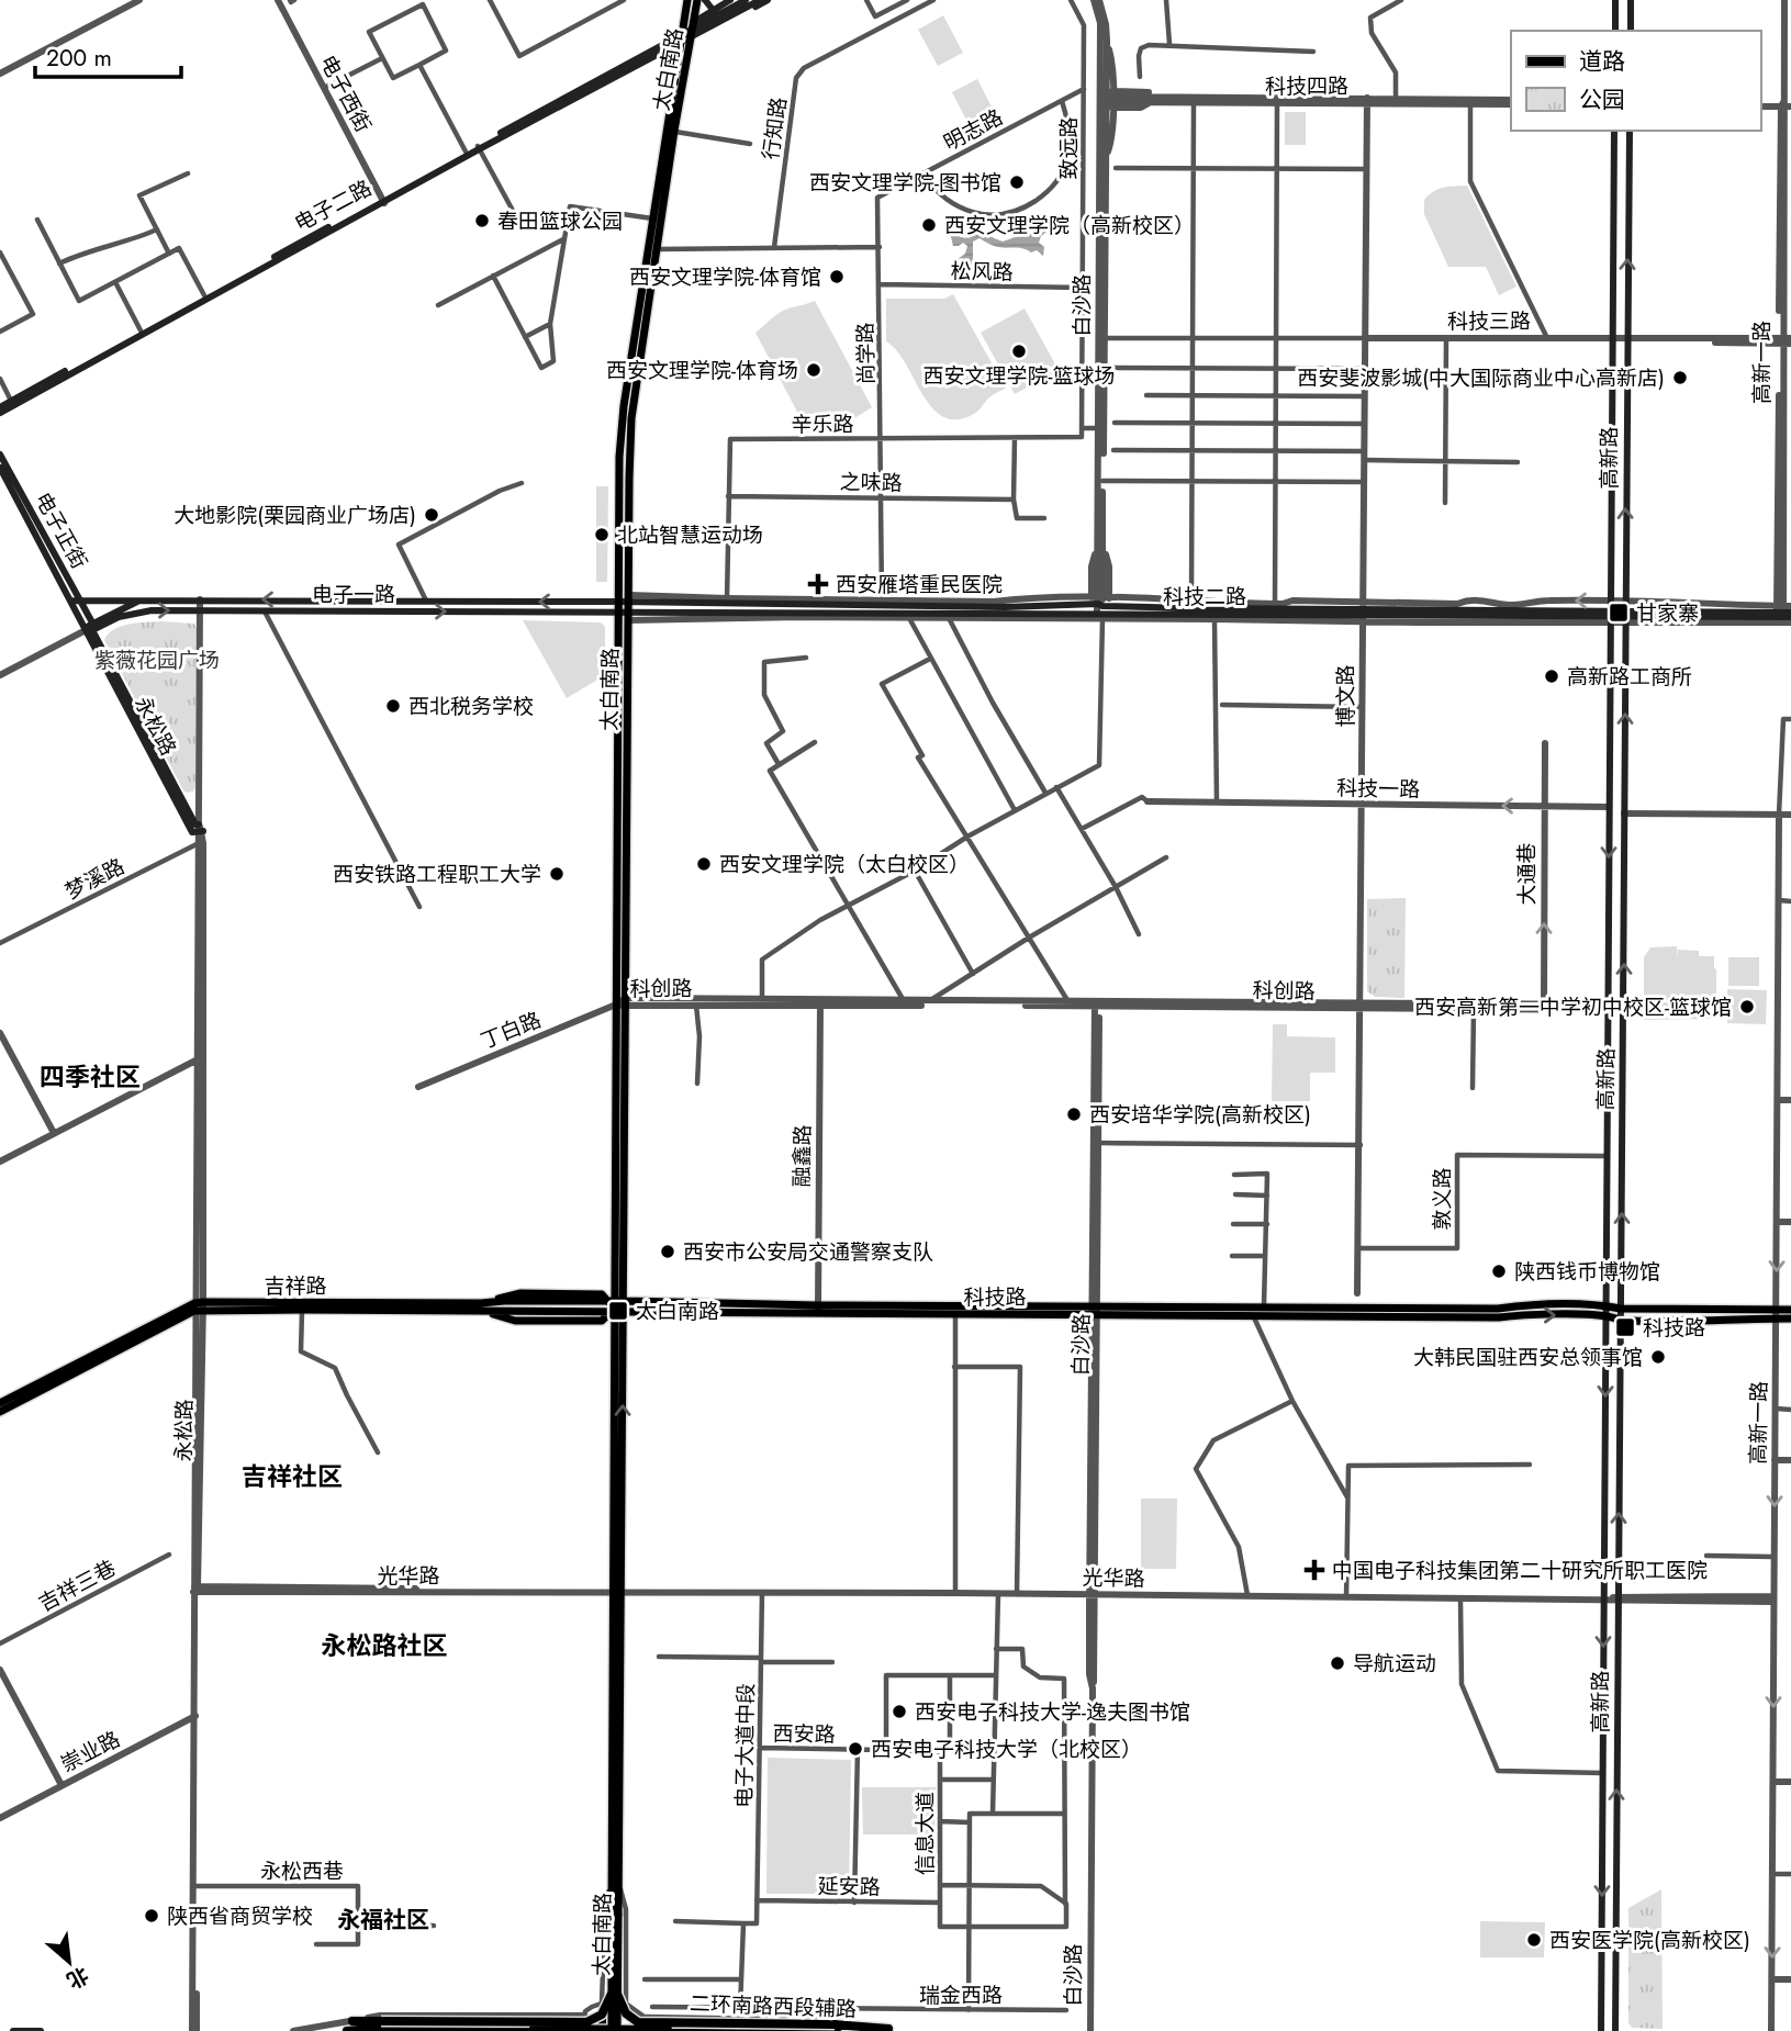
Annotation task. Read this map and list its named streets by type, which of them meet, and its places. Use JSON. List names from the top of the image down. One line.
{"streets":{"main road":["太白南路","电子二路","高新路","电子正街","电子一路","科技二路","永松路","吉祥路","科技路"],"street":["科技四路","电子西街","行知路","明志路","致远路","松风路","白沙路","科技三路","尚学路","高新一路","辛乐路","之味路","博文路","科技一路","大通巷","梦溪路","科创路","丁白路","融鑫路","敦义路","光华路","吉祥三巷","西安路","电子大道中段","崇业路","信息大道","永松西巷","延安路","瑞金西路","二环南路西段辅路"]},"crossings":[["太白南路","电子二路"],["太白南路","电子一路"],["太白南路","科技二路"],["太白南路","科创路"],["太白南路","丁白路"],["太白南路","吉祥路"],["太白南路","科技路"],["太白南路","光华路"],["科技四路","白沙路"],["科技四路","博文路"],["电子西街","电子二路"],["明志路","致远路"],["明志路","尚学路"],["致远路","松风路"],["致远路","辛乐路"],["松风路","尚学路"],["白沙路","科技二路"],["白沙路","科创路"],["白沙路","科技路"],["白沙路","光华路"],["科技三路","高新一路"],["科技三路","高新路"],["科技三路","博文路"],["尚学路","辛乐路"],["尚学路","之味路"],["高新一路","科技二路"],["高新一路","科技路"],["高新一路","光华路"],["辛乐路","之味路"],["辛乐路","科技二路"],["高新路","科技二路"],["高新路","科技一路"],["高新路","科创路"],["高新路","敦义路"],["高新路","科技路"],["高新路","光华路"],["电子正街","电子一路"],["电子正街","永松路"],["电子一路","科技二路"],["电子一路","永松路"],["科技二路","博文路"],["博文路","科技一路"],["博文路","科创路"],["博文路","敦义路"],["永松路","梦溪路"],["永松路","吉祥路"],["永松路","光华路"],["永松路","崇业路"],["永松路","永松西巷"],["科技一路","大通巷"],["大通巷","科创路"],["科创路","丁白路"],["科创路","融鑫路"],["融鑫路","科技路"],["吉祥路","科技路"],["光华路","电子大道中段"],["西安路","电子大道中段"],["西安路","信息大道"],["电子大道中段","延安路"],["信息大道","延安路"]],"one_way":["科技一路","大通巷"],"districts":["四季社区","吉祥社区","永松路社区","永福社区"],"parks":["紫薇花园广场"],"places":{"other":["西安文理学院-图书馆","春田篮球公园","西安文理学院（高新校区）","西安文理学院-体育馆","西安文理学院-篮球场","西安文理学院-体育场","西安斐波影城(中大国际商业中心高新店)","大地影院(栗园商业广场店)","北站智慧运动场","高新路工商所","西北税务学校","西安文理学院（太白校区）","西安铁路工程职工大学","西安高新第一中学初中校区-篮球馆","西安培华学院(高新校区)","西安市公安局交通警察支队","陕西钱币博物馆","大韩民国驻西安总领事馆","导航运动","西安电子科技大学-逸夫图书馆","西安电子科技大学（北校区）","陕西省商贸学校","西安医学院(高新校区)"],"health":["西安雁塔重民医院","中国电子科技集团第二十研究所职工医院"],"transit":["甘家寨","太白南路","科技路"]},"legend":["道路","公园"],"scale_bar":"200 m","north":"bottom right"}
